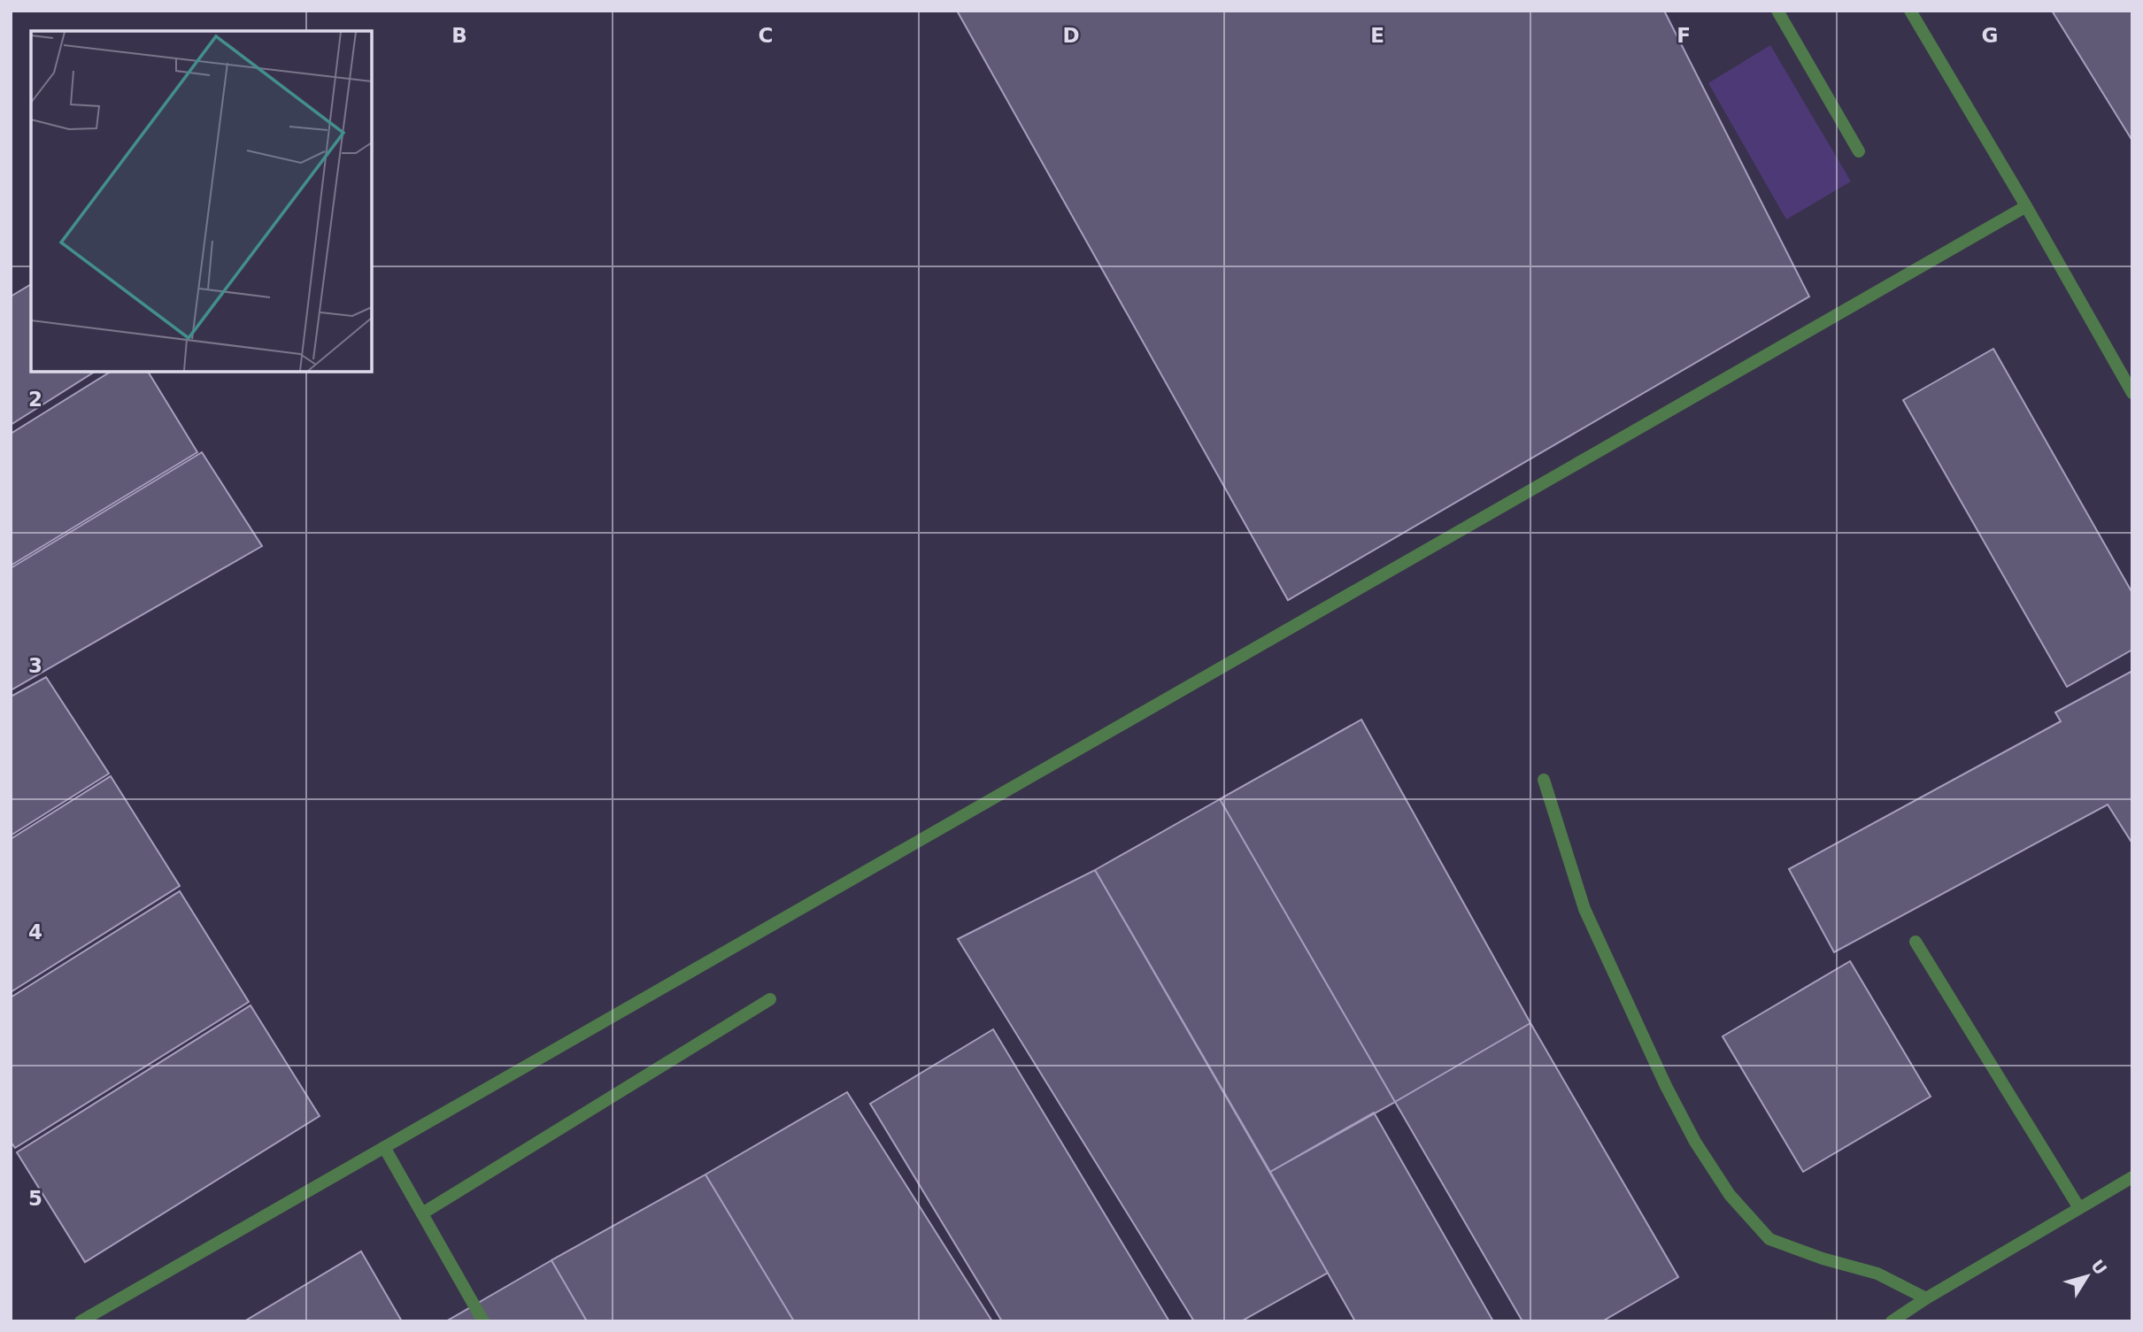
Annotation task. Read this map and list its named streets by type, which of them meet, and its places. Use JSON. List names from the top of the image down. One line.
{"north":"top right","grid":{"columns":["B","C","D","E","F","G"],"rows":["2","3","4","5"]}}
